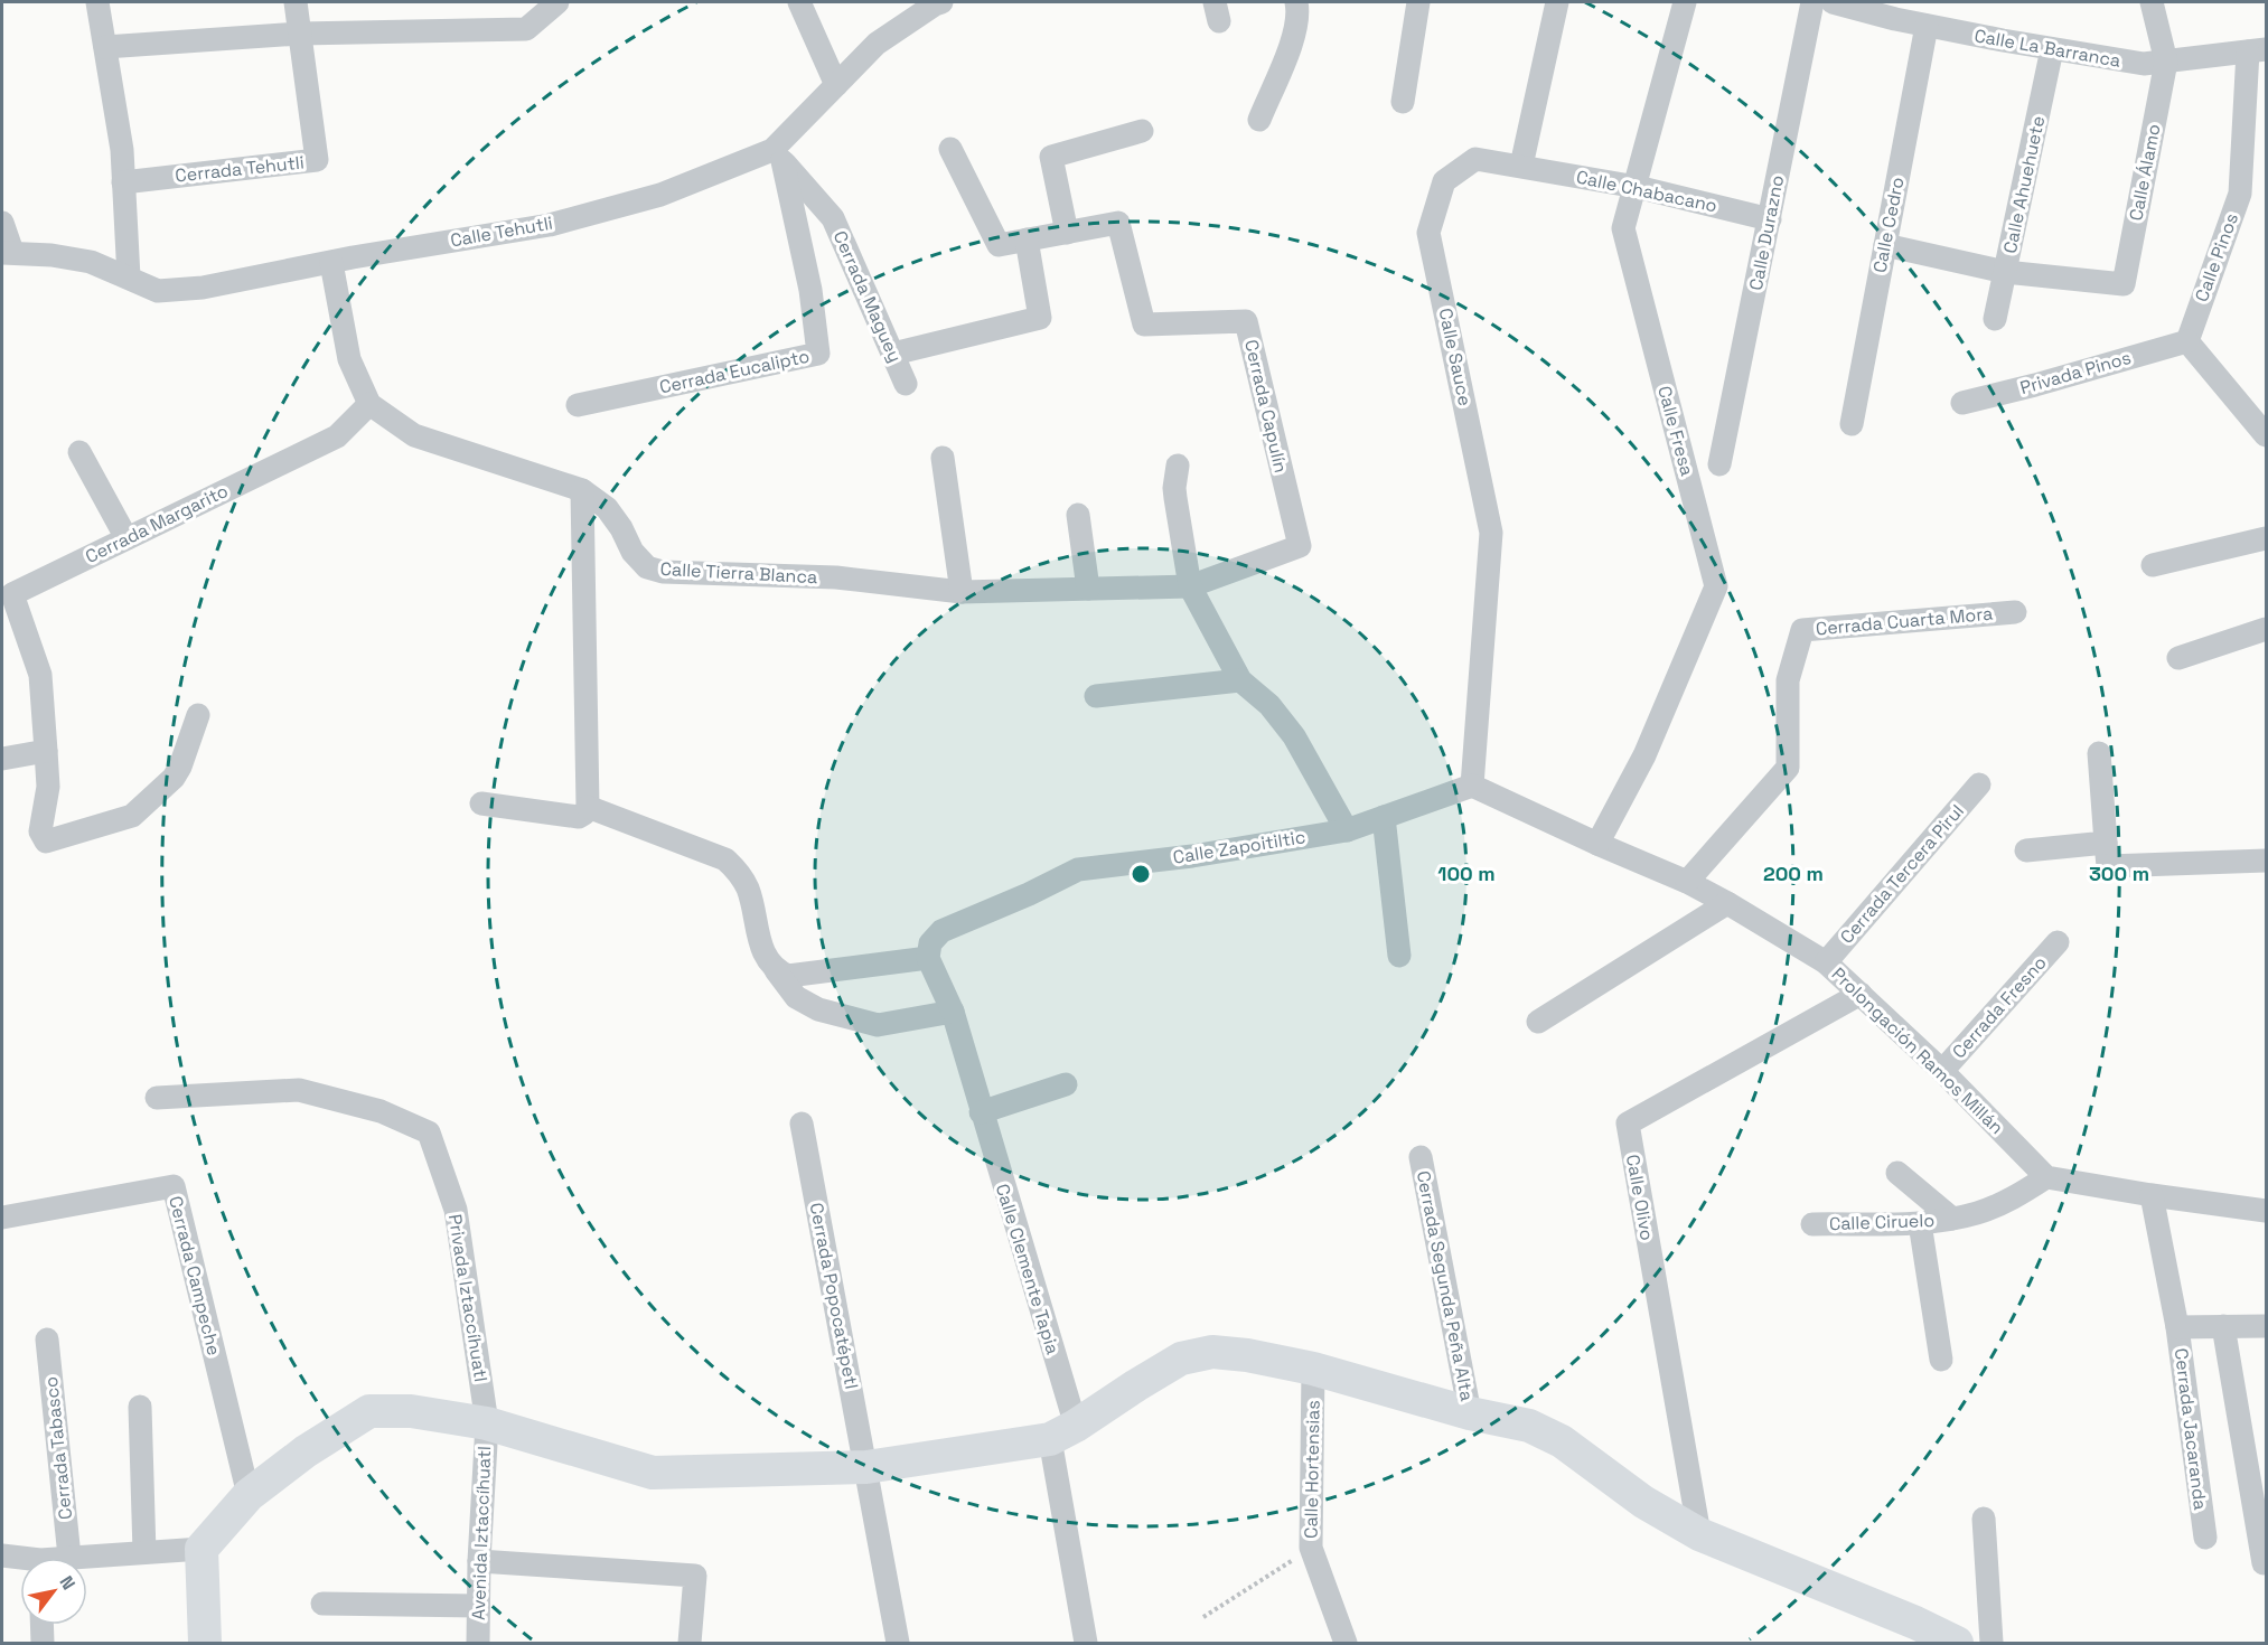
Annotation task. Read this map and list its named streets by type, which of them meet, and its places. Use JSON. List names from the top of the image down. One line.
{"streets":{"street":["Calle La Barranca","Cerrada Tehutli","Calle Álamo","Calle Ahuehuete","Calle Chabacano","Calle Cedro","Calle Tehutli","Calle Durazno","Calle Pinos","Cerrada Maguey","Calle Sauce","Cerrada Eucalipto","Privada Pinos","Cerrada Capulín","Calle Fresa","Cerrada Margarito","Calle Tierra Blanca","Cerrada Cuarta Mora","Calle Zapoitiltic","Cerrada Tercera Pirul","Cerrada Fresno","Prolongación Ramos Millán","Calle Olivo","Calle Ciruelo","Calle Clemente Tapia","Cerrada Campeche","Cerrada Segunda Peña Alta","Cerrada Popocatépetl","Privada Iztaccíhuatl","Cerrada Jacaranda","Cerrada Tabasco","Calle Hortensias","Avenida Iztaccíhuatl"]},"crossings":[["Calle La Barranca","Calle Álamo"],["Calle La Barranca","Calle Ahuehuete"],["Calle La Barranca","Calle Cedro"],["Calle La Barranca","Calle Pinos"],["Calle Álamo","Calle Ahuehuete"],["Calle Chabacano","Calle Durazno"],["Calle Chabacano","Calle Sauce"],["Calle Chabacano","Calle Fresa"],["Calle Tehutli","Cerrada Maguey"],["Calle Tehutli","Cerrada Eucalipto"],["Calle Pinos","Privada Pinos"],["Cerrada Maguey","Cerrada Eucalipto"],["Calle Sauce","Calle Zapoitiltic"],["Calle Sauce","Prolongación Ramos Millán"],["Cerrada Capulín","Calle Tierra Blanca"],["Calle Fresa","Prolongación Ramos Millán"],["Cerrada Margarito","Calle Tierra Blanca"],["Cerrada Cuarta Mora","Prolongación Ramos Millán"],["Calle Zapoitiltic","Prolongación Ramos Millán"],["Cerrada Tercera Pirul","Prolongación Ramos Millán"],["Cerrada Fresno","Prolongación Ramos Millán"],["Prolongación Ramos Millán","Calle Olivo"],["Prolongación Ramos Millán","Calle Ciruelo"],["Privada Iztaccíhuatl","Avenida Iztaccíhuatl"]],"north":"top right","rings":["100 m","200 m","300 m"]}
